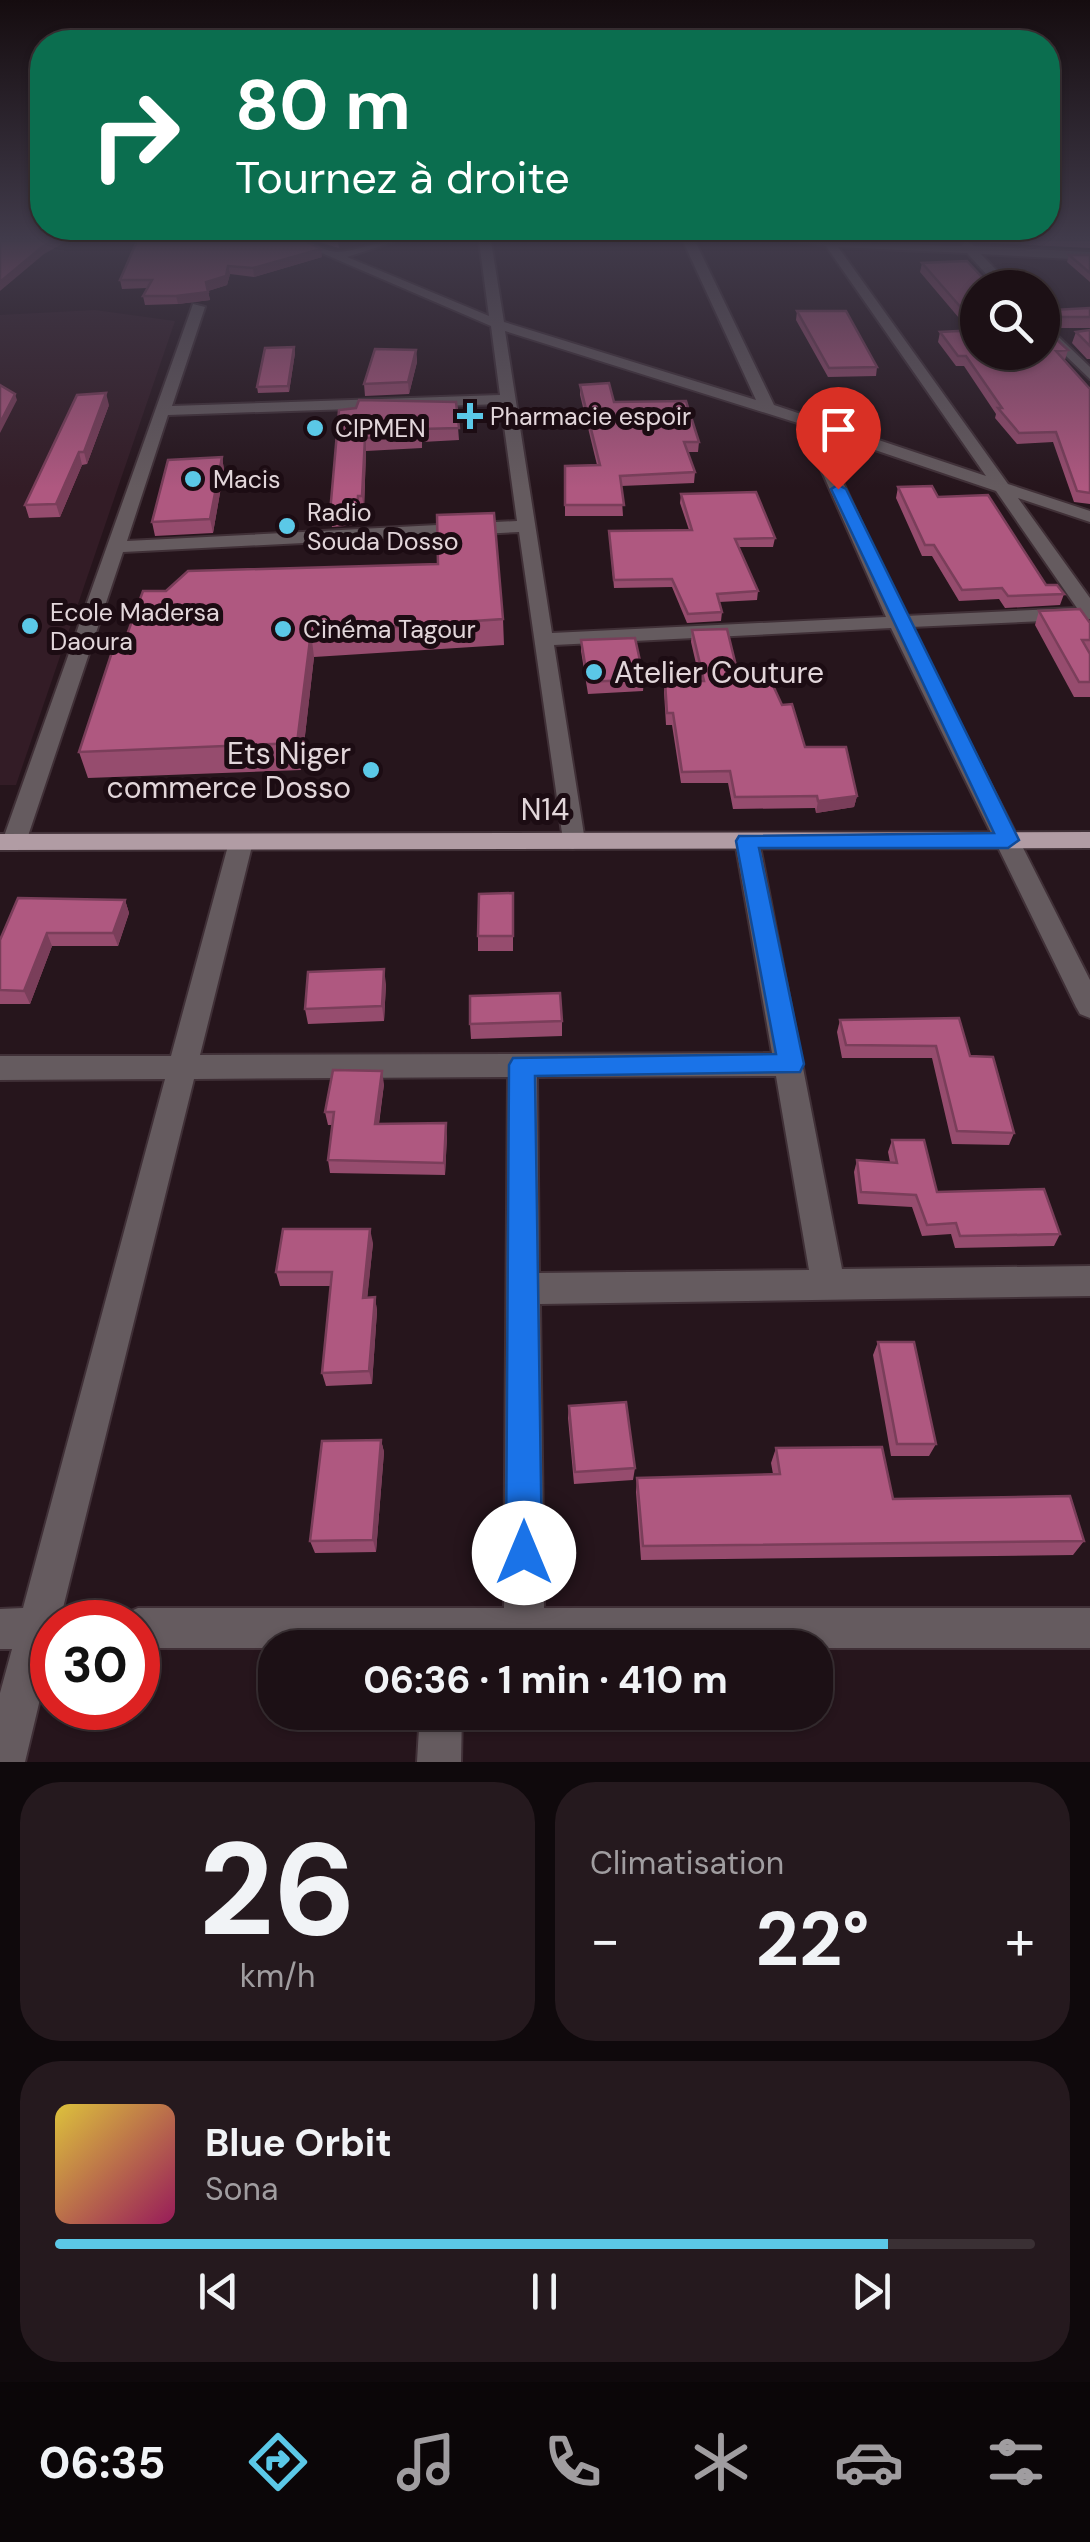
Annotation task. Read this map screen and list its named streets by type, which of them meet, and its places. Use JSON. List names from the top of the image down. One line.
{"streets":{"main road":["N14"]},"places":{"health":["Pharmacie espoir"],"other":["CIPMEN","Macis","Radio Souda Dosso","Ecole Madersa Daoura","Cinéma Tagour","Atelier Couture","Ets Niger commerce Dosso"]},"page":{"turn":["80 m","Tournez à droite"],"limit":"30","trip":"06:36 · 1 min · 410 m","tile":[["26","km/h"],"Climatisation"],"heat":["−","22°","+"],"song":["Blue Orbit","Sona"],"tabs":"06:35"}}
